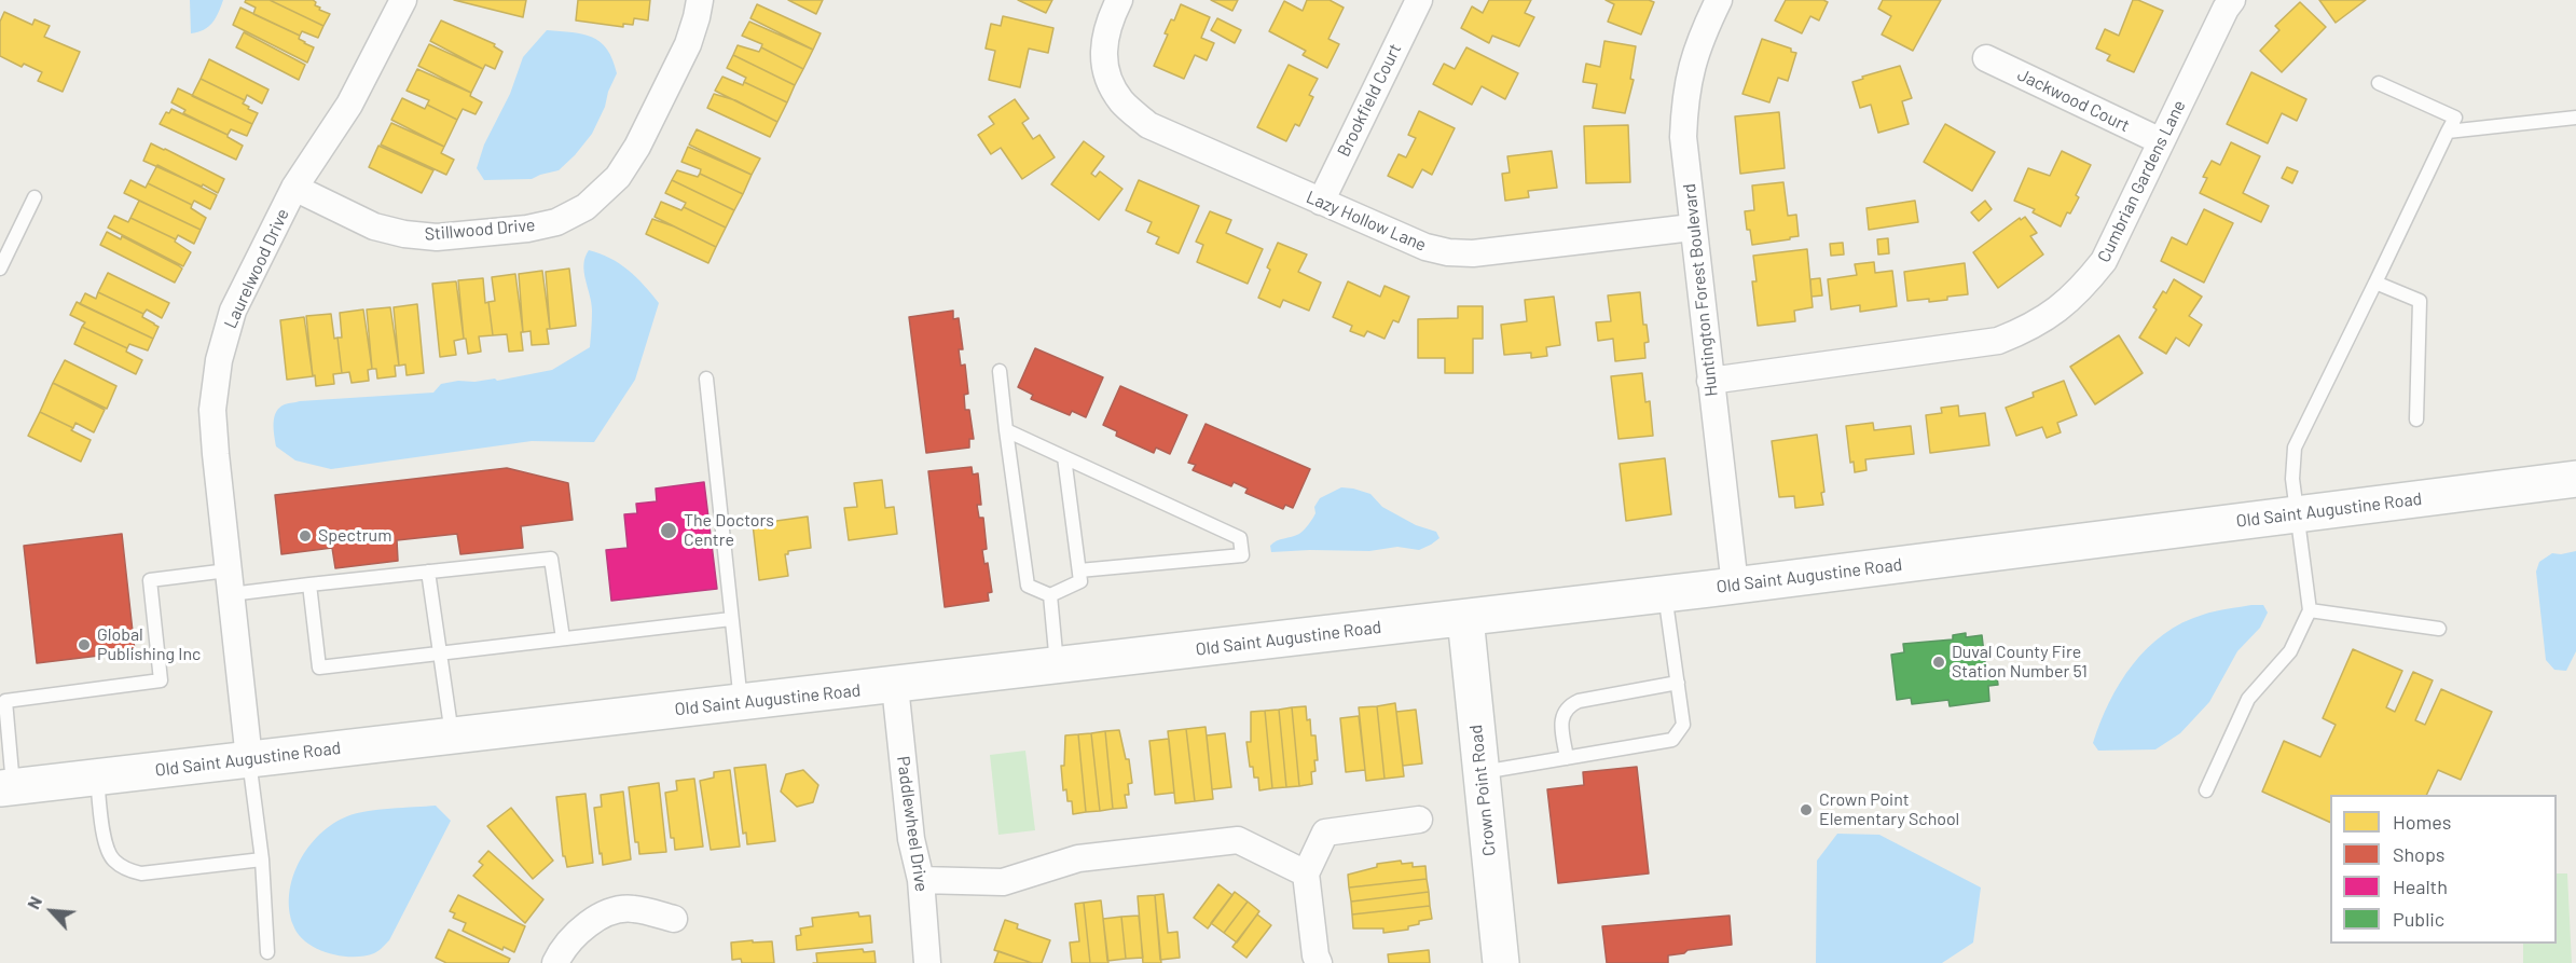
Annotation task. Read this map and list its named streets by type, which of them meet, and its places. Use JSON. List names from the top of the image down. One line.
{"streets":{"main road":["Old Saint Augustine Road","Crown Point Road"],"street":["Brookfield Court","Jackwood Court","Cumbrian Gardens Lane","Lazy Hollow Lane","Stillwood Drive","Laurelwood Drive","Huntington Forest Boulevard","Paddlewheel Drive"]},"crossings":[["Brookfield Court","Lazy Hollow Lane"],["Jackwood Court","Cumbrian Gardens Lane"],["Cumbrian Gardens Lane","Huntington Forest Boulevard"],["Lazy Hollow Lane","Huntington Forest Boulevard"],["Stillwood Drive","Laurelwood Drive"],["Laurelwood Drive","Old Saint Augustine Road"],["Huntington Forest Boulevard","Old Saint Augustine Road"],["Old Saint Augustine Road","Crown Point Road"],["Old Saint Augustine Road","Paddlewheel Drive"]],"places":["The Doctors Centre","Spectrum","Global Publishing Inc","Duval County Fire Station Number 51","Crown Point Elementary School"],"legend":["Homes","Shops","Health","Public"],"north":"top left"}
